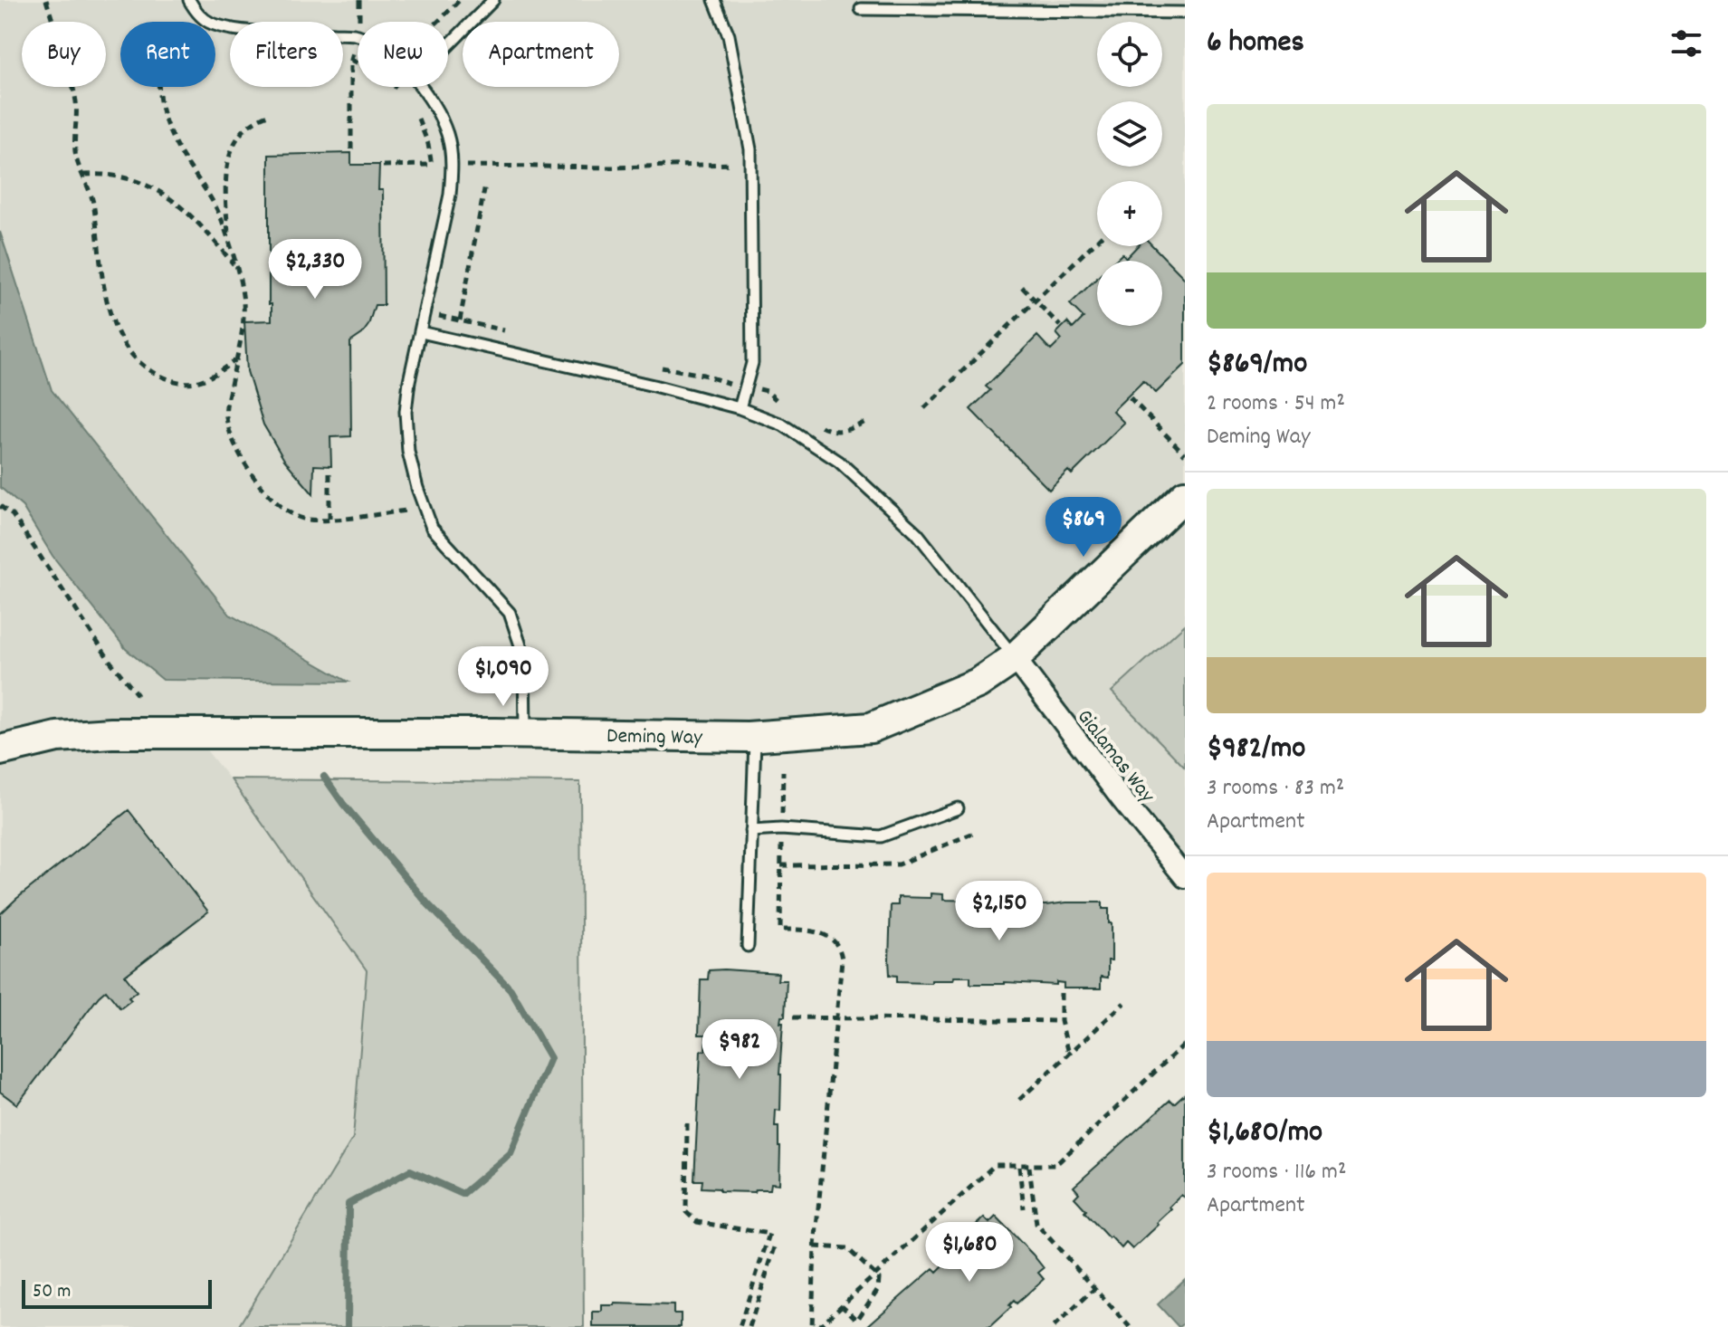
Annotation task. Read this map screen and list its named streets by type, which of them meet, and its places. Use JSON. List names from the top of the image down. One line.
{"streets":{"street":["Deming Way","Gialamas Way"]},"crossings":[["Deming Way","Gialamas Way"]],"scale_bar":"50 m","page":{"heading":"6 homes","map_buttons":["+","−"],"chip":["Buy","Rent","Filters","New","Apartment"],"list":[{"name":"$869/mo","note":"2 rooms · 54 m² · Deming Way"},{"name":"$982/mo","note":"3 rooms · 83 m² · Apartment"},{"name":"$1,680/mo","note":"3 rooms · 116 m² · Apartment"}],"price":["$2,330","$869","$1,090","$2,150","$982","$1,680"],"scale":"50 m"}}
